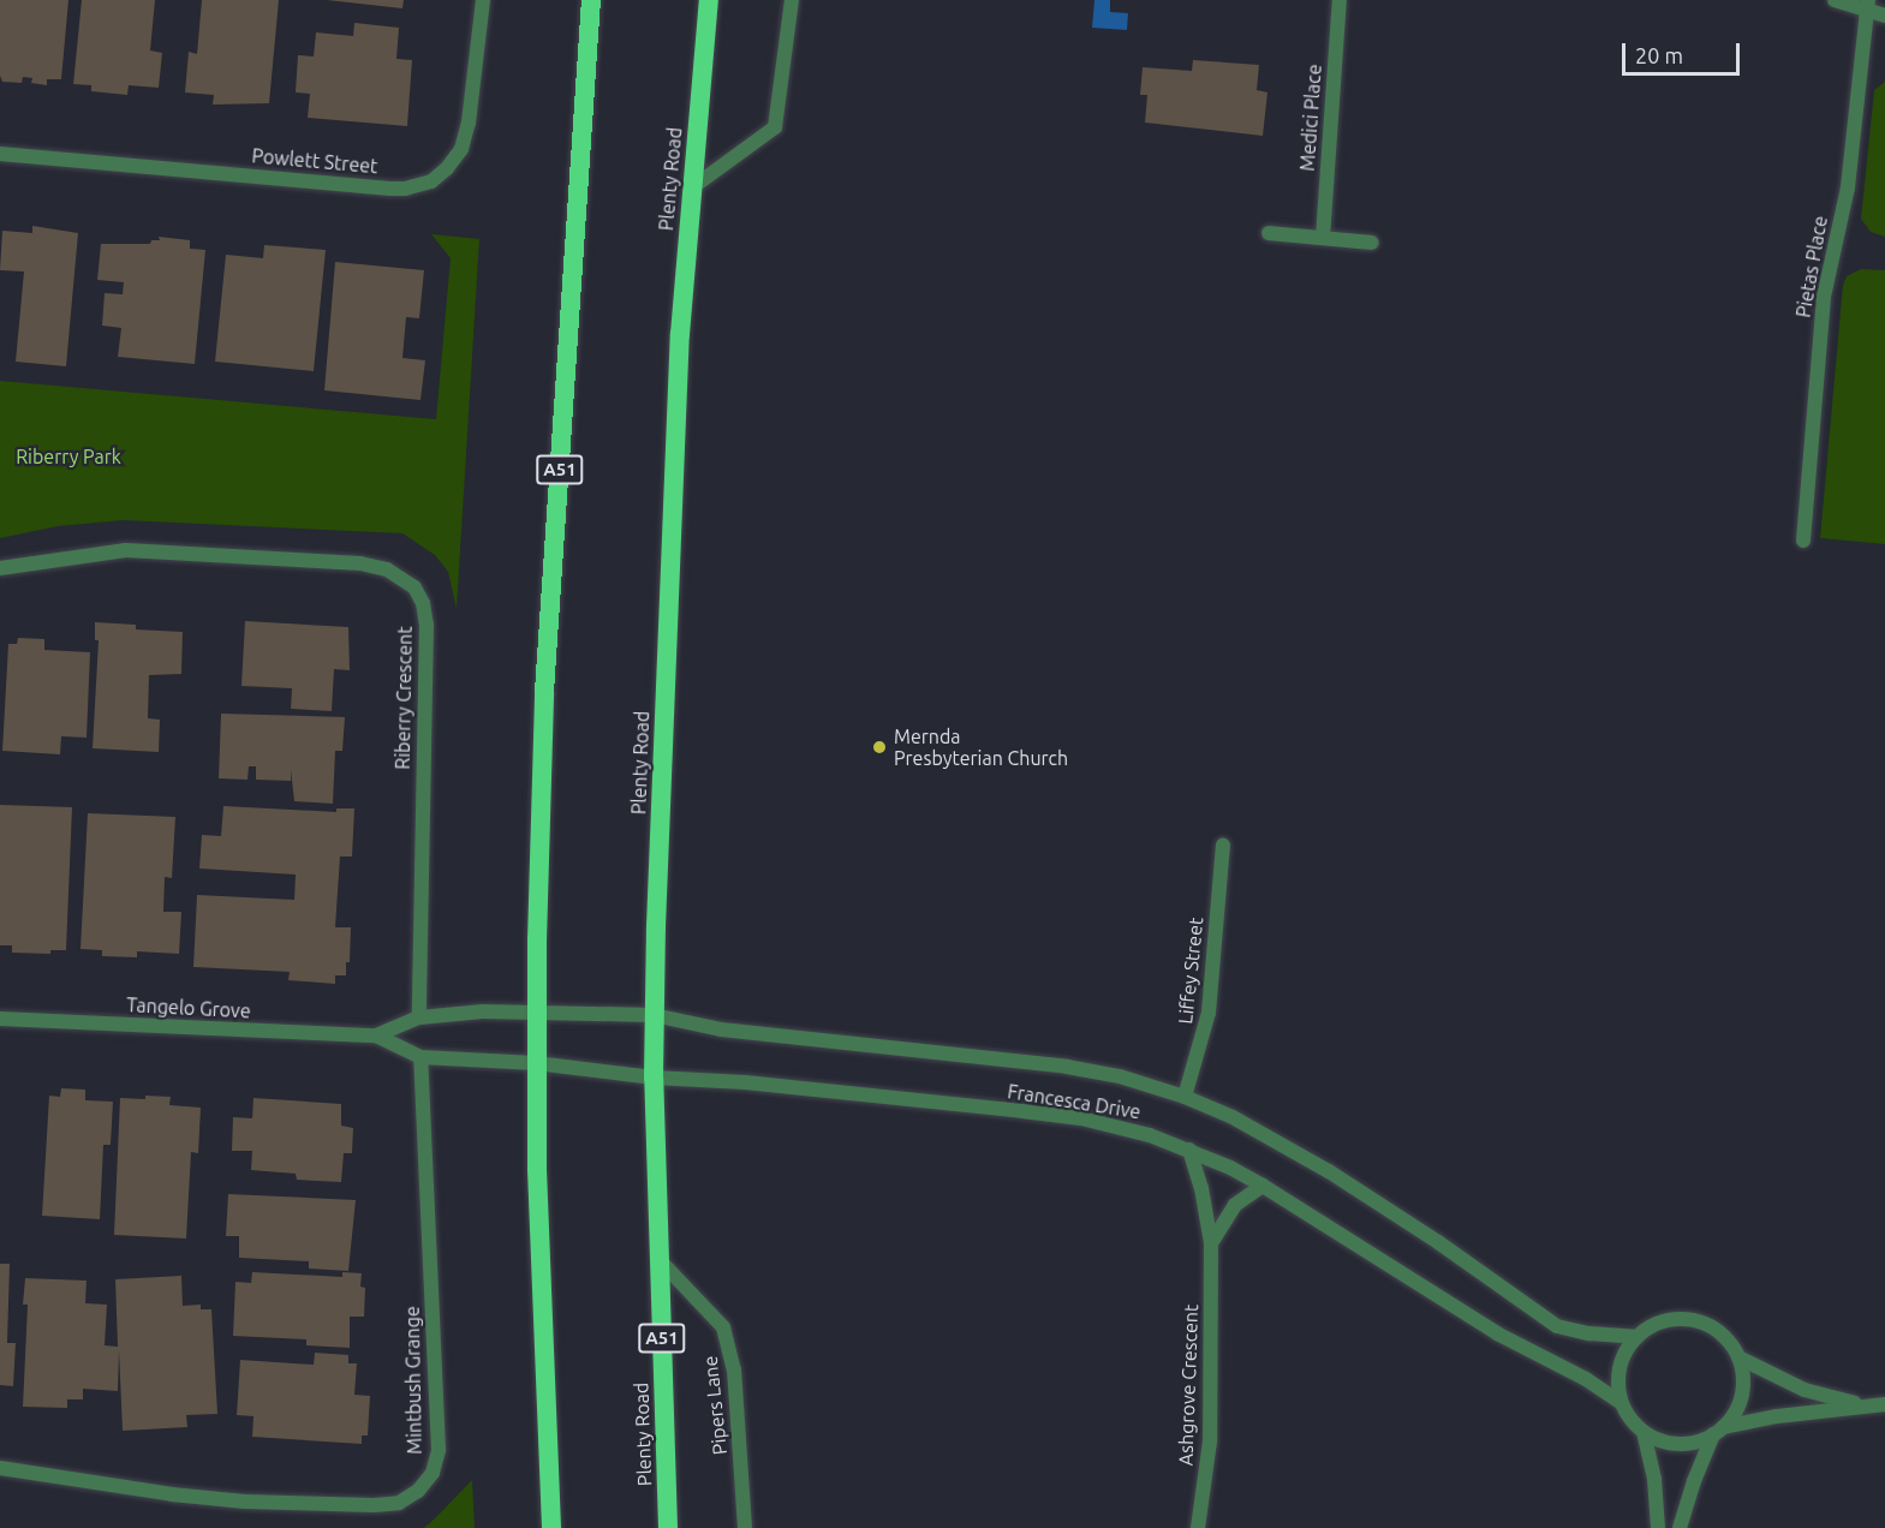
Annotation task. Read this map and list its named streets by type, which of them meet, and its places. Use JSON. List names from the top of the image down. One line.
{"streets":{"highway":["Plenty Road","A51"],"street":["Medici Place","Powlett Street","Pietas Place","Riberry Crescent","Liffey Street","Tangelo Grove","Francesca Drive","Mintbush Grange","Ashgrove Crescent","Pipers Lane"]},"crossings":[["Plenty Road","Tangelo Grove"],["Plenty Road","Francesca Drive"],["Plenty Road","Pipers Lane"],["A51","Tangelo Grove"],["A51","Francesca Drive"],["Riberry Crescent","Tangelo Grove"],["Liffey Street","Francesca Drive"],["Tangelo Grove","Francesca Drive"],["Tangelo Grove","Mintbush Grange"],["Francesca Drive","Ashgrove Crescent"]],"parks":["Riberry Park"],"places":["Mernda Presbyterian Church"],"scale_bar":"20 m"}
